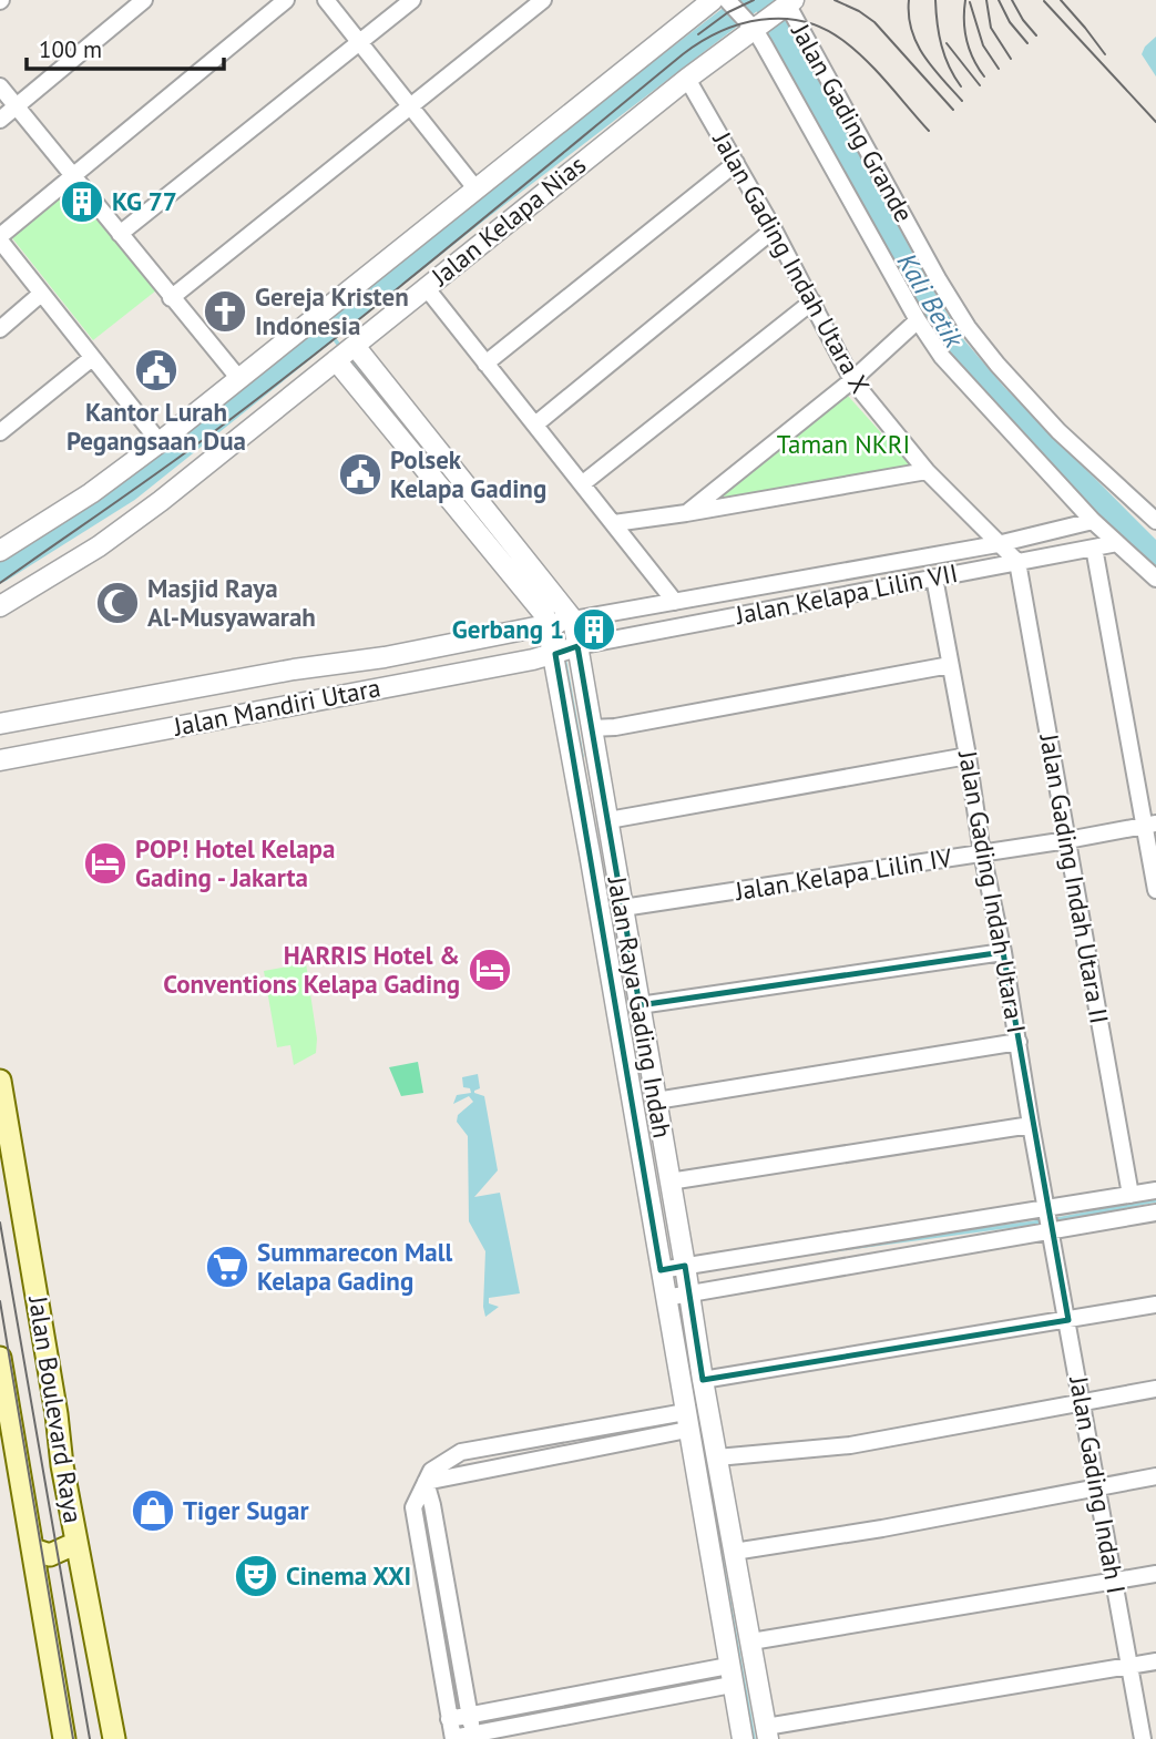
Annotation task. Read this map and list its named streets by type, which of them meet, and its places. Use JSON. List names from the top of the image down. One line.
{"streets":{"main road":["Jalan Boulevard Raya"],"street":["Jalan Gading Grande","Jalan Kelapa Nias","Jalan Gading Indah Utara X","Jalan Kelapa Lilin VII","Jalan Mandiri Utara","Jalan Kelapa Lilin IV","Jalan Gading Indah Utara II","Jalan Gading Indah Utara I","Jalan Raya Gading Indah","Jalan Gading Indah I"]},"crossings":[["Jalan Gading Grande","Jalan Kelapa Nias"],["Jalan Kelapa Nias","Jalan Gading Indah Utara X"],["Jalan Kelapa Nias","Jalan Raya Gading Indah"],["Jalan Gading Indah Utara X","Jalan Kelapa Lilin VII"],["Jalan Gading Indah Utara X","Jalan Gading Indah Utara II"],["Jalan Kelapa Lilin VII","Jalan Mandiri Utara"],["Jalan Kelapa Lilin VII","Jalan Gading Indah Utara II"],["Jalan Kelapa Lilin VII","Jalan Gading Indah Utara I"],["Jalan Kelapa Lilin VII","Jalan Raya Gading Indah"],["Jalan Mandiri Utara","Jalan Raya Gading Indah"],["Jalan Kelapa Lilin IV","Jalan Gading Indah Utara II"],["Jalan Kelapa Lilin IV","Jalan Gading Indah Utara I"],["Jalan Kelapa Lilin IV","Jalan Raya Gading Indah"],["Jalan Gading Indah Utara I","Jalan Gading Indah I"]],"water":["Kali Betik"],"parks":["Taman NKRI"],"places":{"building":["KG 77","Gerbang 1"],"church":["Gereja Kristen Indonesia"],"public building":["Kantor Lurah Pegangsaan Dua","Polsek Kelapa Gading"],"mosque":["Masjid Raya Al-Musyawarah"],"hotel":["POP! Hotel Kelapa Gading - Jakarta","HARRIS Hotel & Conventions Kelapa Gading"],"supermarket":["Summarecon Mall Kelapa Gading"],"shop":["Tiger Sugar"],"theatre":["Cinema XXI"]},"scale_bar":"100 m"}
